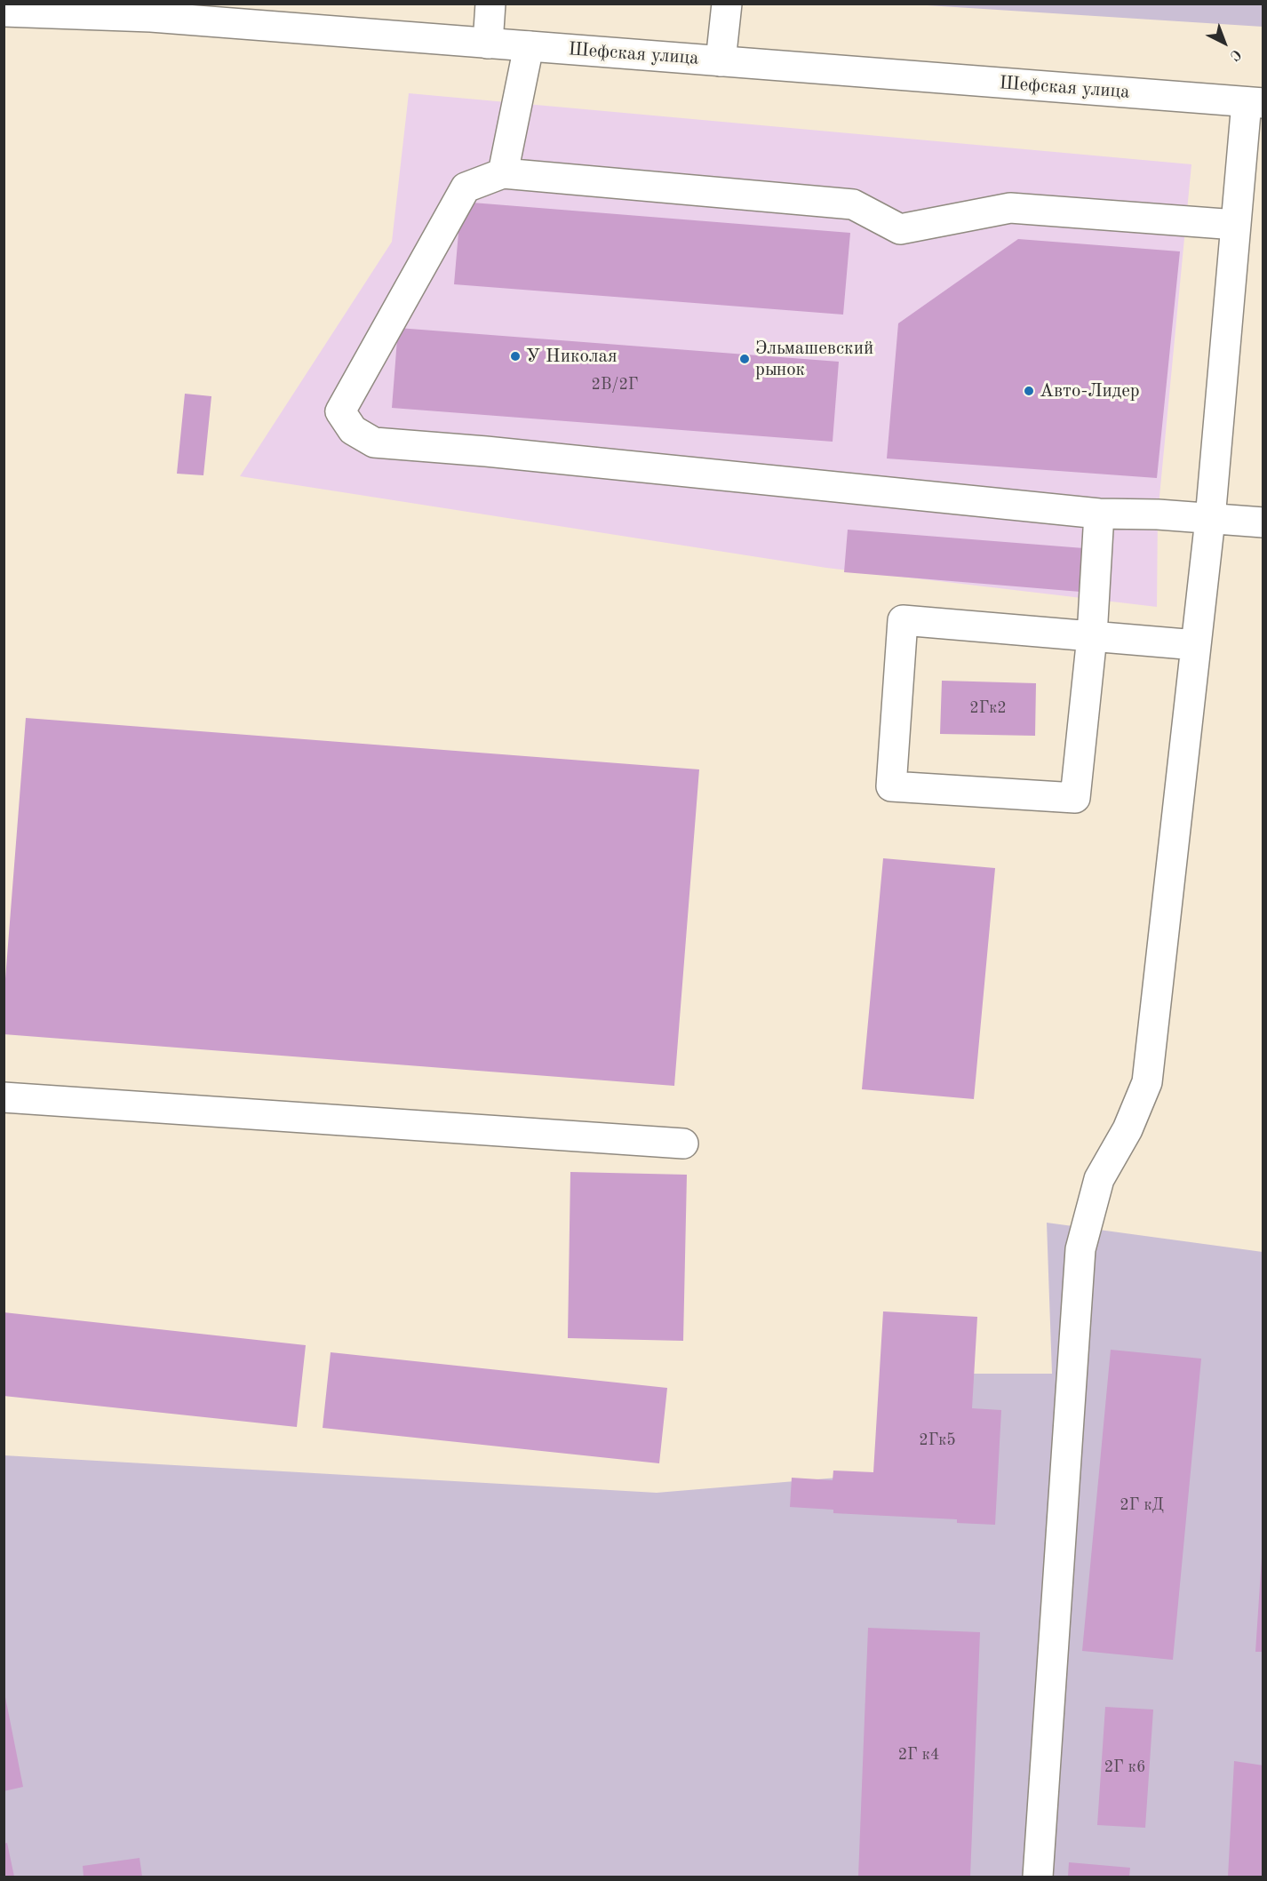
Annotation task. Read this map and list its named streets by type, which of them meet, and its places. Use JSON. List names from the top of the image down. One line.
{"streets":{"main road":["Шефская улица"]},"places":["У Николая","Эльмашевский рынок","Авто-Лидер"],"house_numbers":["2В/2Г","2Гк2","2Гк5","2Г кД","2Г к4","2Г к6"],"north":"bottom right"}
